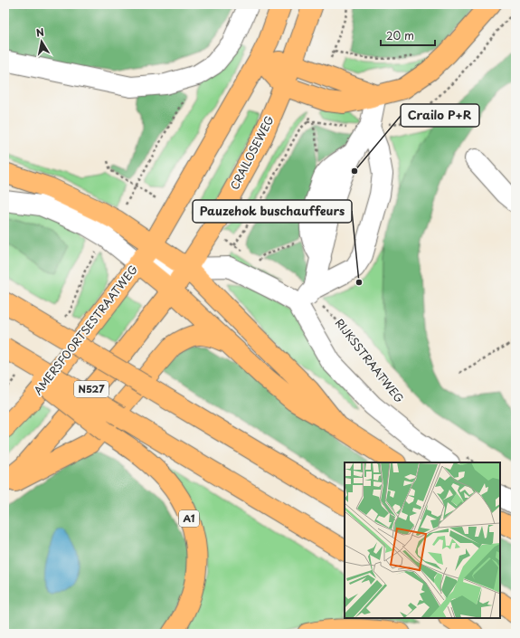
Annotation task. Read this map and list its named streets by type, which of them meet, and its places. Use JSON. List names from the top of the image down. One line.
{"streets":{"main road":["CRAILOSEWEG","AMERSFOORTSESTRAATWEG","N527","A1"],"street":["RIJKSSTRAATWEG"]},"crossings":[["CRAILOSEWEG","N527"]],"places":["Crailo P+R","Pauzehok buschauffeurs"],"scale_bar":"20 m","north":"top"}
